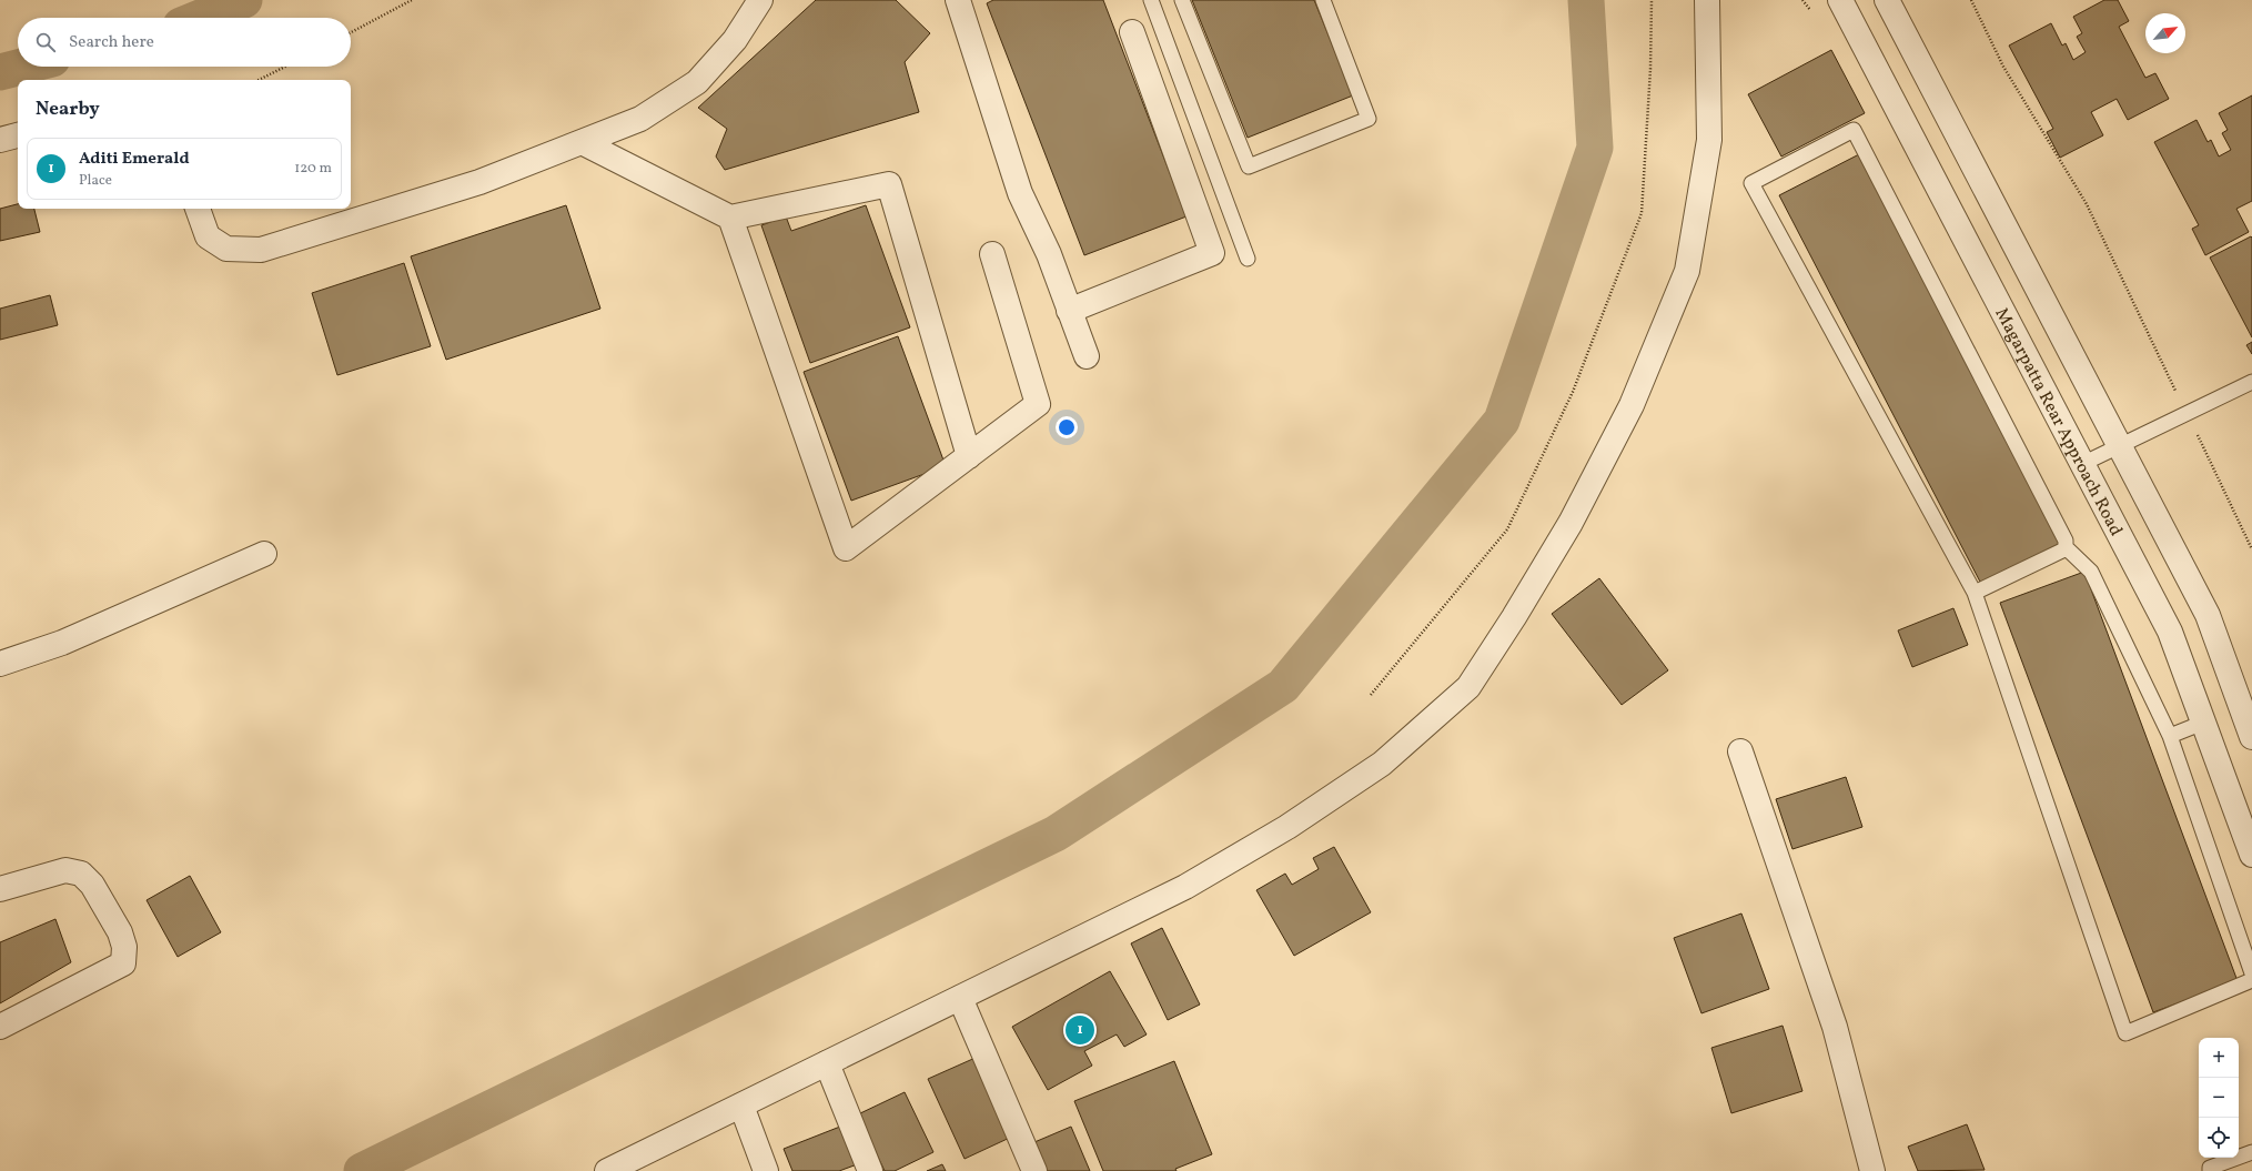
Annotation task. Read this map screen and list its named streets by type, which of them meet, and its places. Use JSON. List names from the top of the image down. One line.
{"streets":{"street":["Magarpatta Rear Approach Road"]},"north":"top right","page":{"search":"Search here","heading":"Nearby","list":[{"mark":"1","name":"Aditi Emerald","note":"Place","value":"120 m"}],"pins":"1","map_buttons":["+","−"]}}
